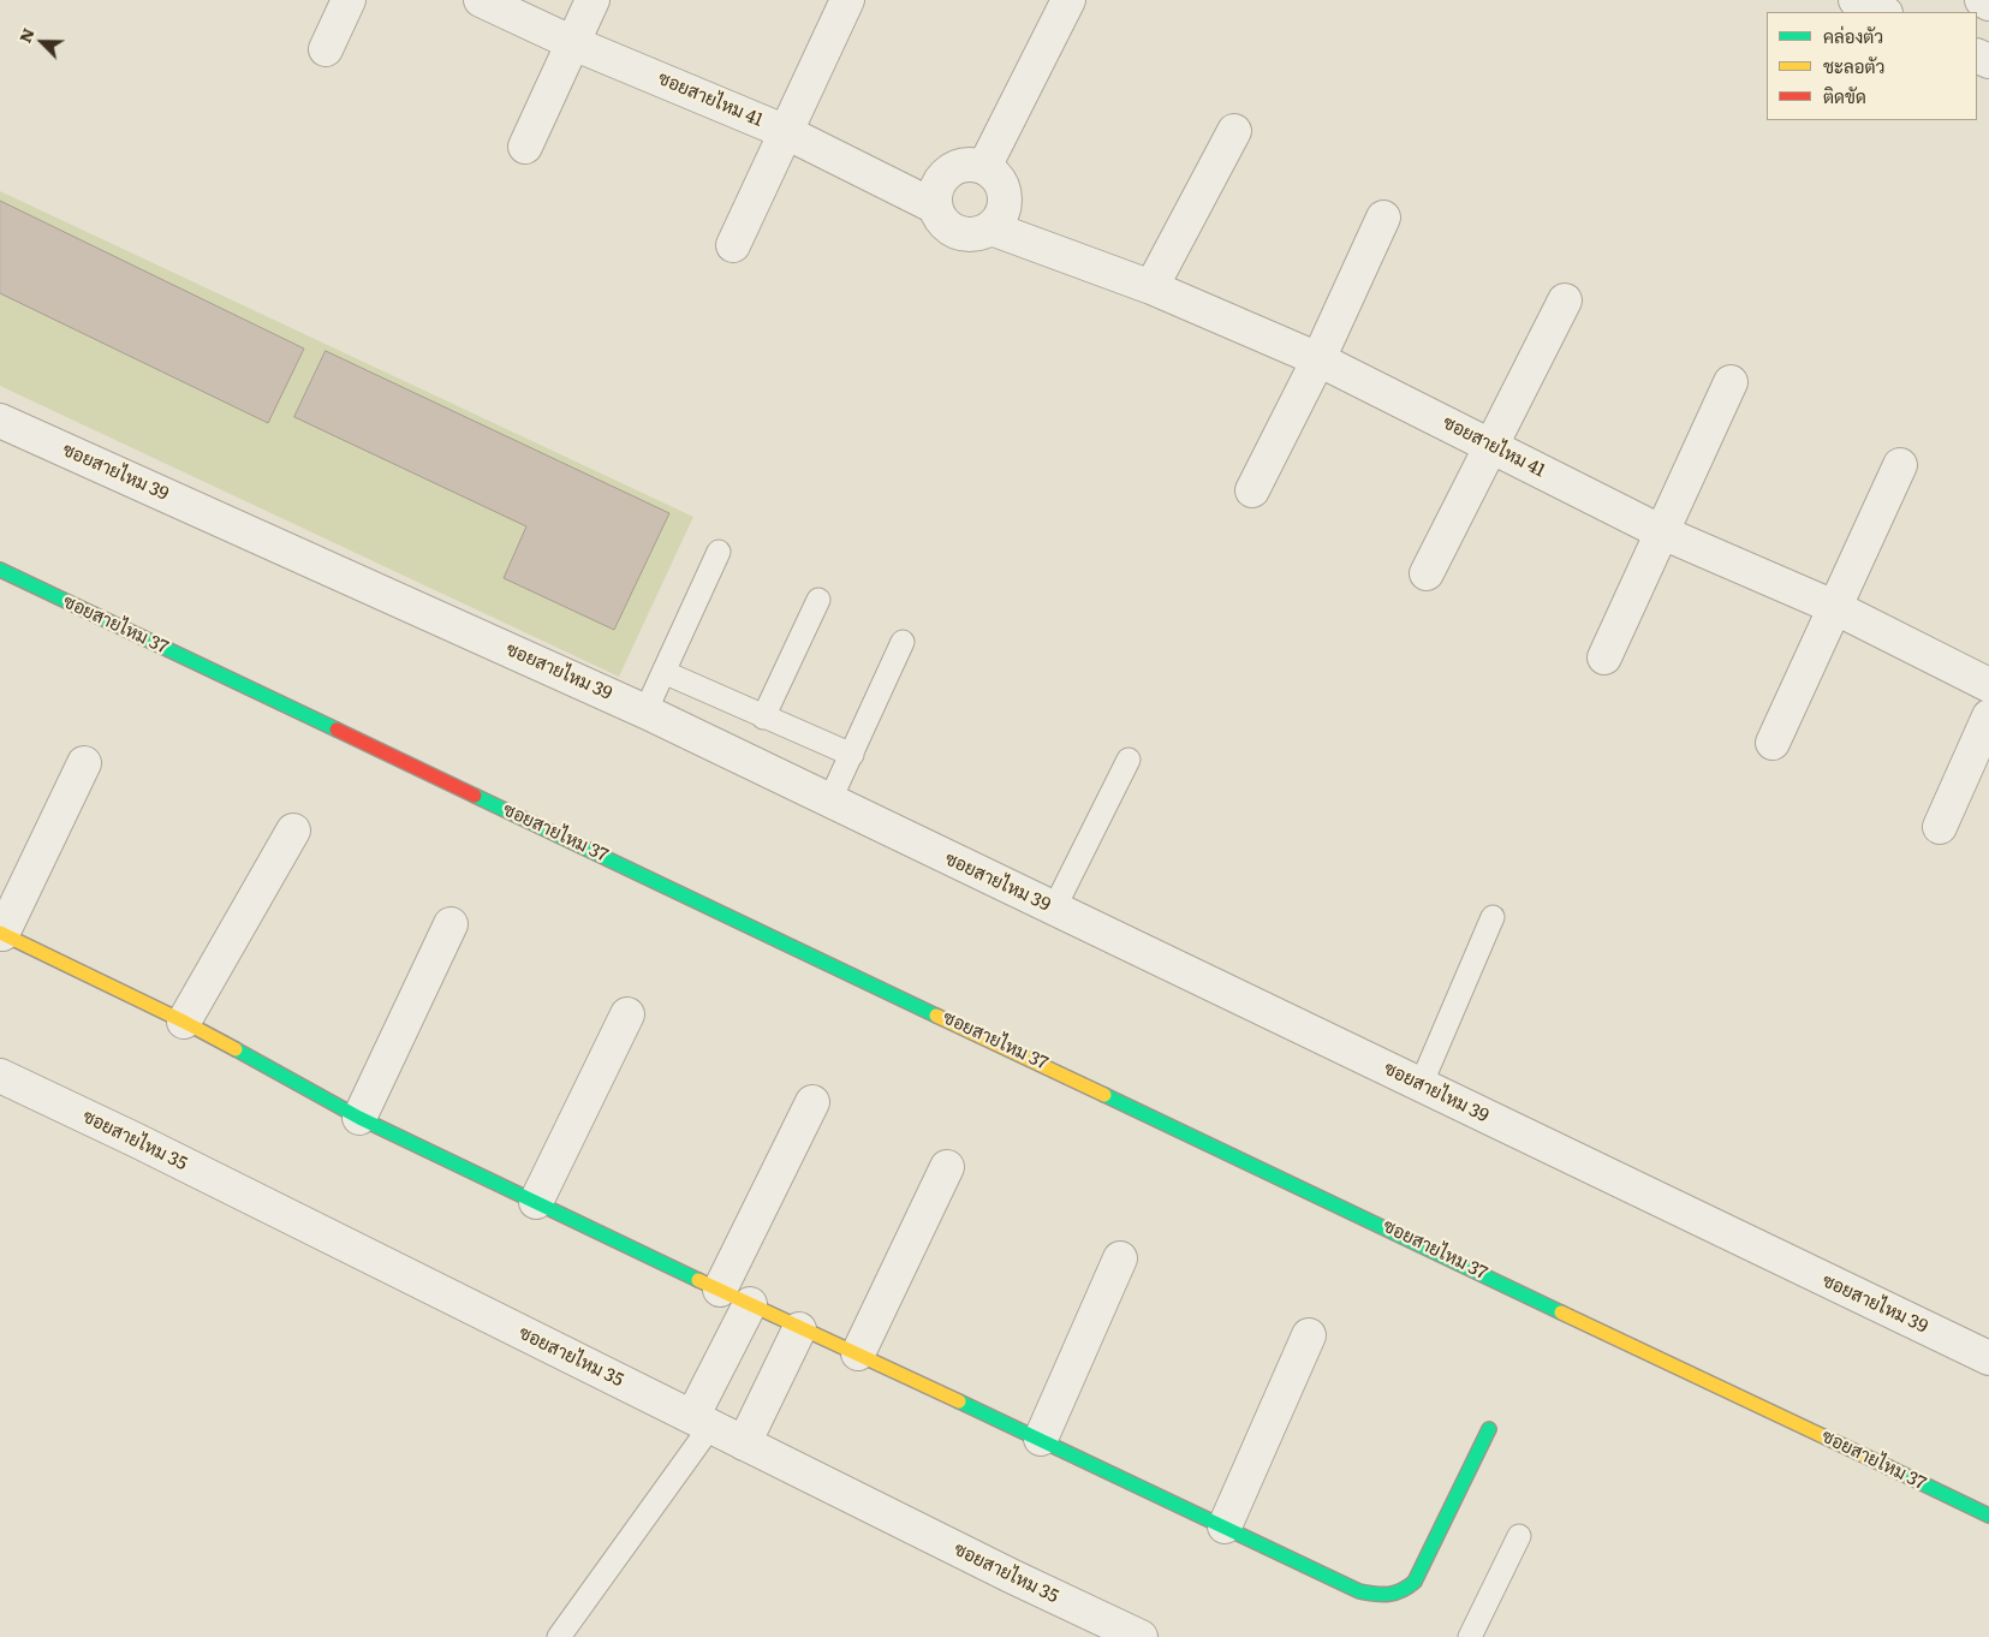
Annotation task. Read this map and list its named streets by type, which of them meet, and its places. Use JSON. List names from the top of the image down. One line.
{"streets":{"street":["ซอยสายไหม 41","ซอยสายไหม 39","ซอยสายไหม 37","ซอยสายไหม 35"]},"legend":["คล่องตัว","ชะลอตัว","ติดขัด"],"north":"top left"}
